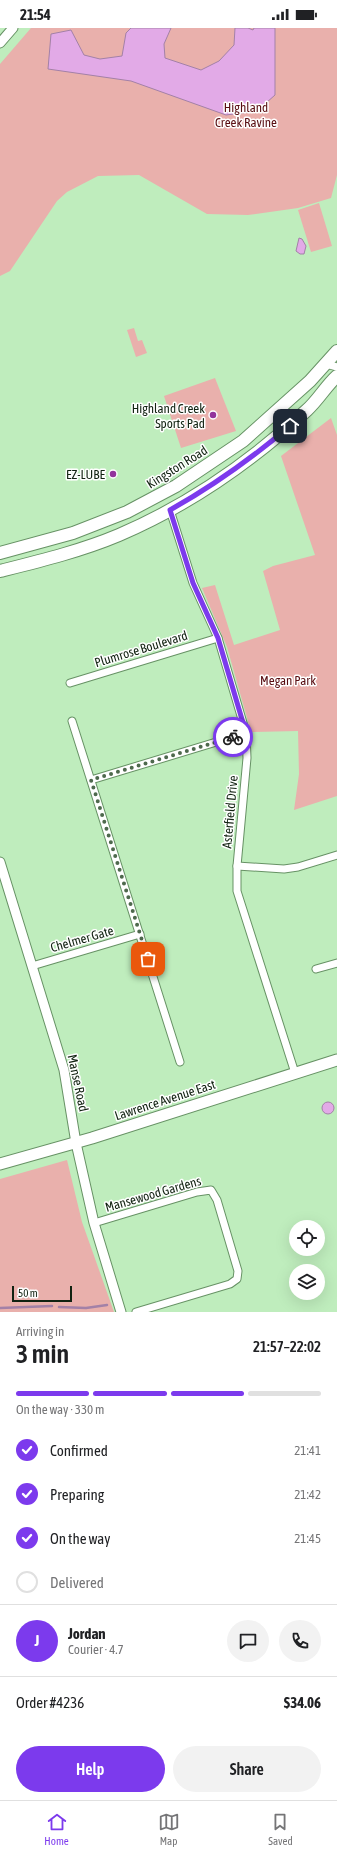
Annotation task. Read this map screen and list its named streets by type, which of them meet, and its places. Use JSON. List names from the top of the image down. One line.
{"streets":{"main road":["Kingston Road","Lawrence Avenue East"],"street":["Plumrose Boulevard","Asterfield Drive","Chelmer Gate","Manse Road","Mansewood Gardens"]},"crossings":[["Plumrose Boulevard","Asterfield Drive"],["Asterfield Drive","Lawrence Avenue East"],["Chelmer Gate","Manse Road"],["Manse Road","Lawrence Avenue East"],["Manse Road","Mansewood Gardens"]],"parks":["Highland Creek Ravine","Megan Park"],"places":["Highland Creek Sports Pad","EZ-LUBE"],"scale_bar":"50 m","page":{"status":"21:54","scale":"50 m","heading":["3 min","Arriving in","21:57–22:02"],"panel":["Jordan","Courier · 4.7","Order #4236","$34.06"],"bar":"On the way · 330 m","list":[["Confirmed","21:41"],["Preparing","21:42"],["On the way","21:45"],"Delivered"],"round":"J","buttons":["Help","Share"],"tabs":["Home","Map","Saved"]}}
